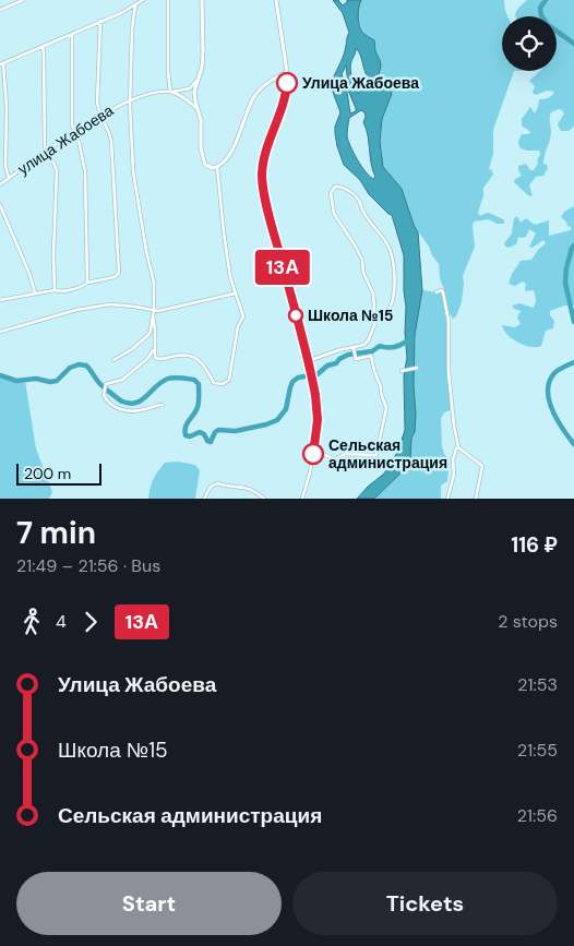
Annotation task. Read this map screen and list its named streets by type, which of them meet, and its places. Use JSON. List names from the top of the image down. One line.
{"streets":{"street":["улица Жабоева"]},"places":["Улица Жабоева","Школа №15","Сельская администрация"],"lines":["bus line 13А"],"scale_bar":"200 m","page":{"on_map":"13А","scale":"200 m","heading":["7 min","21:49 – 21:56 · Bus","116 ₽"],"legs":["4","13А","2 stops"],"list":[{"name":"Улица Жабоева","value":"21:53"},{"name":"Школа №15","value":"21:55"},{"name":"Сельская администрация","value":"21:56"}],"buttons":["Start","Tickets"]}}
